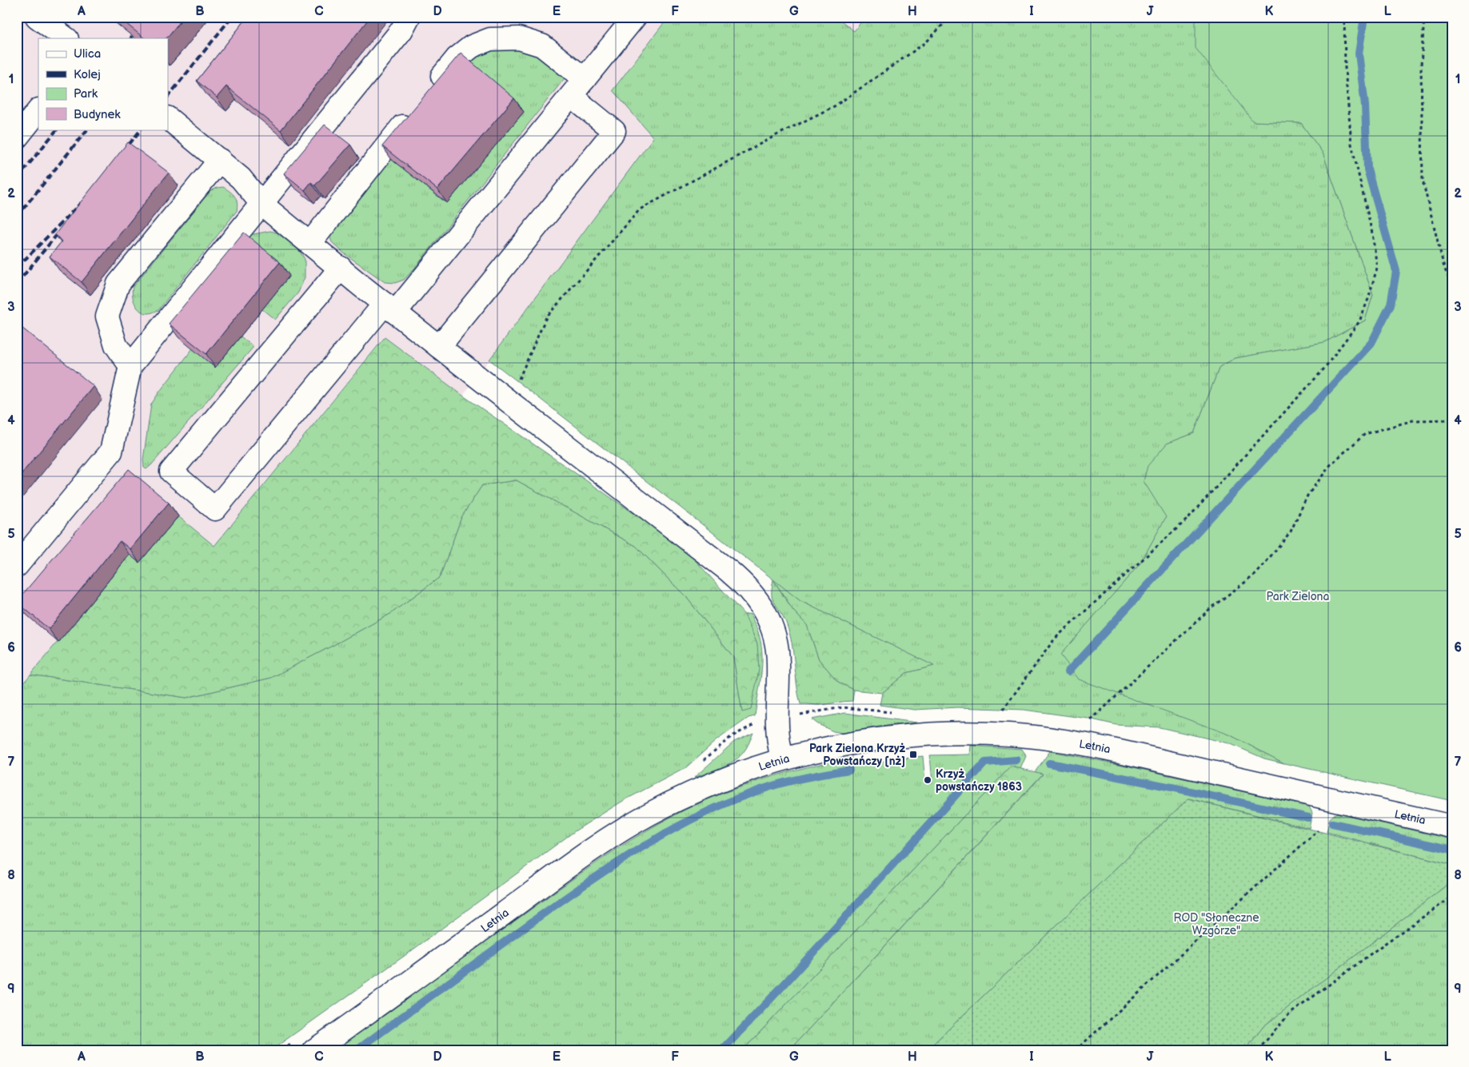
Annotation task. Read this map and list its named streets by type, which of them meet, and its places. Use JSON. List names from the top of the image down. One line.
{"streets":{"street":["Letnia"]},"parks":["Park Zielona","ROD \"Słoneczne Wzgórze\""],"places":{"transit":["Park Zielona Krzyż Powstańczy [nż]"],"other":["Krzyż powstańczy 1863"]},"legend":["Ulica","Kolej","Park","Budynek"],"grid":{"columns":["A","B","C","D","E","F","G","H","I","J","K","L"],"rows":["1","2","3","4","5","6","7","8","9"]}}
